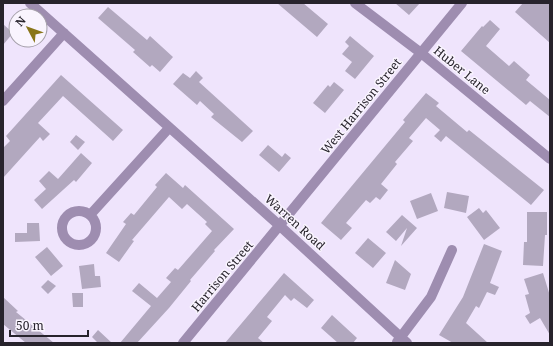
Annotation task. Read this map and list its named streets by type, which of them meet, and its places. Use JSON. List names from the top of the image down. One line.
{"streets":{"street":["Huber Lane","West Harrison Street","Warren Road","Harrison Street"]},"crossings":[["Huber Lane","West Harrison Street"],["West Harrison Street","Warren Road"],["West Harrison Street","Harrison Street"],["Warren Road","Harrison Street"]],"scale_bar":"50 m","north":"top left"}
